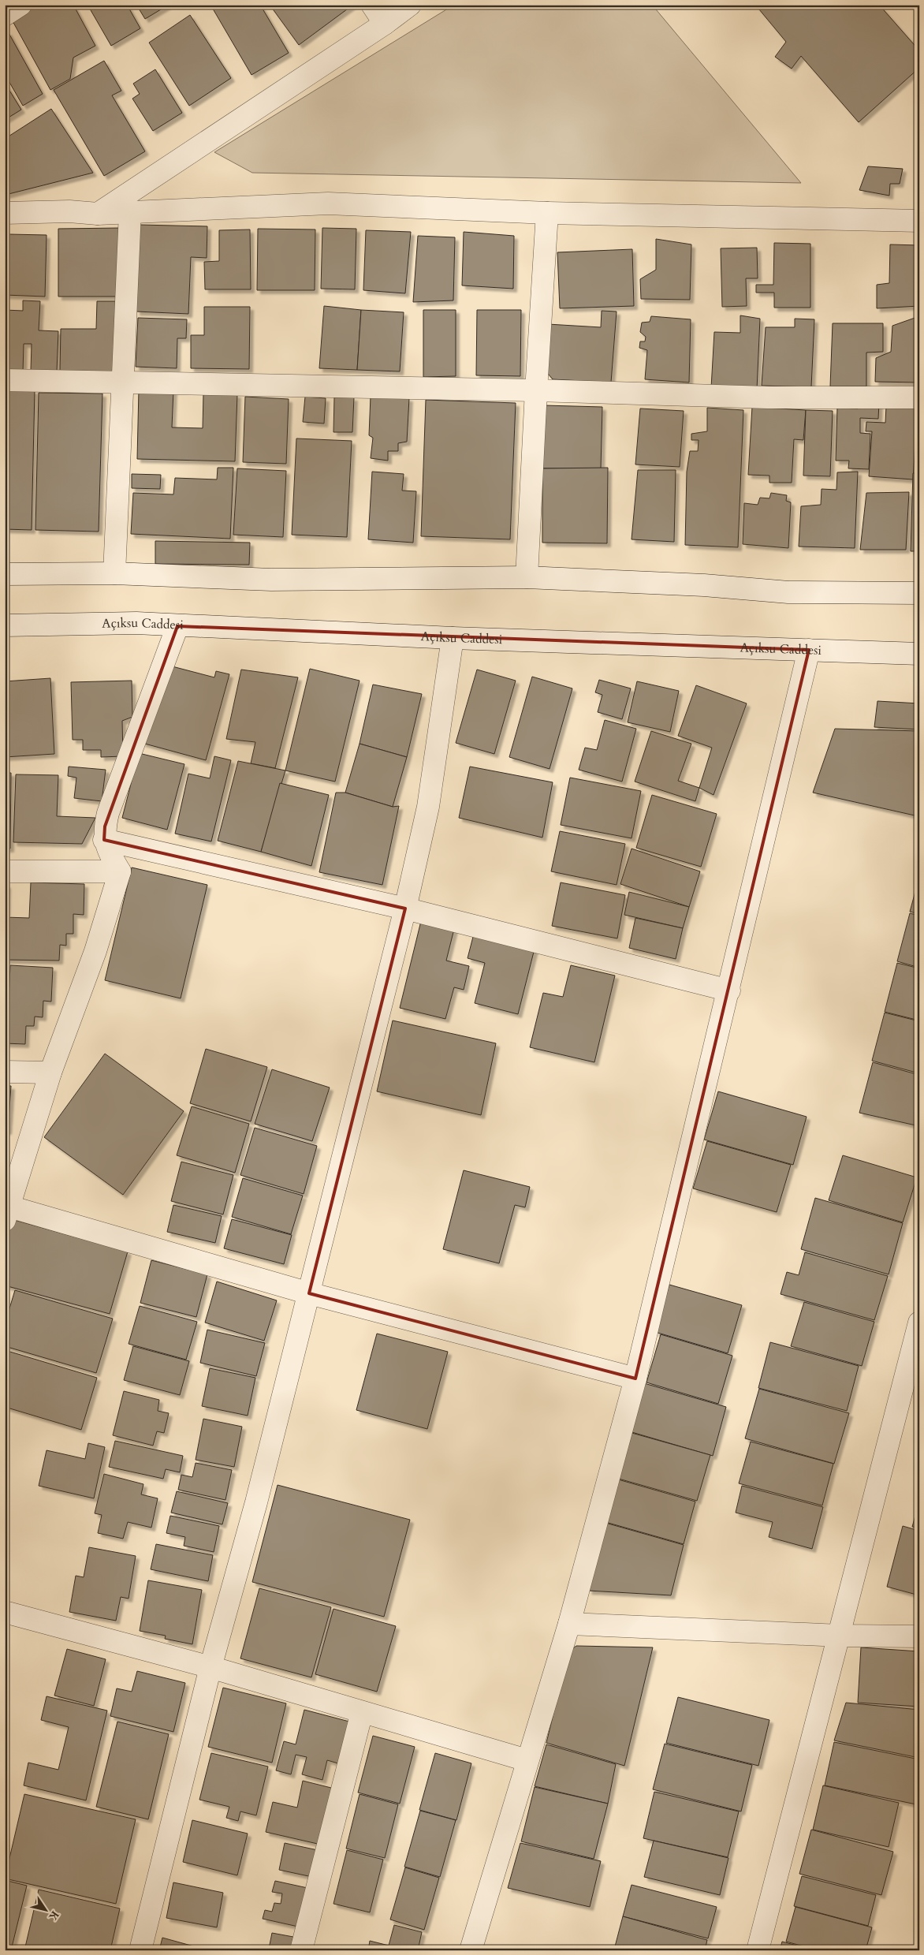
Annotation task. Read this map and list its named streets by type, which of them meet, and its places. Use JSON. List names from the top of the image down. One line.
{"streets":{"street":["Açıksu Caddesi"]},"north":"bottom right"}
